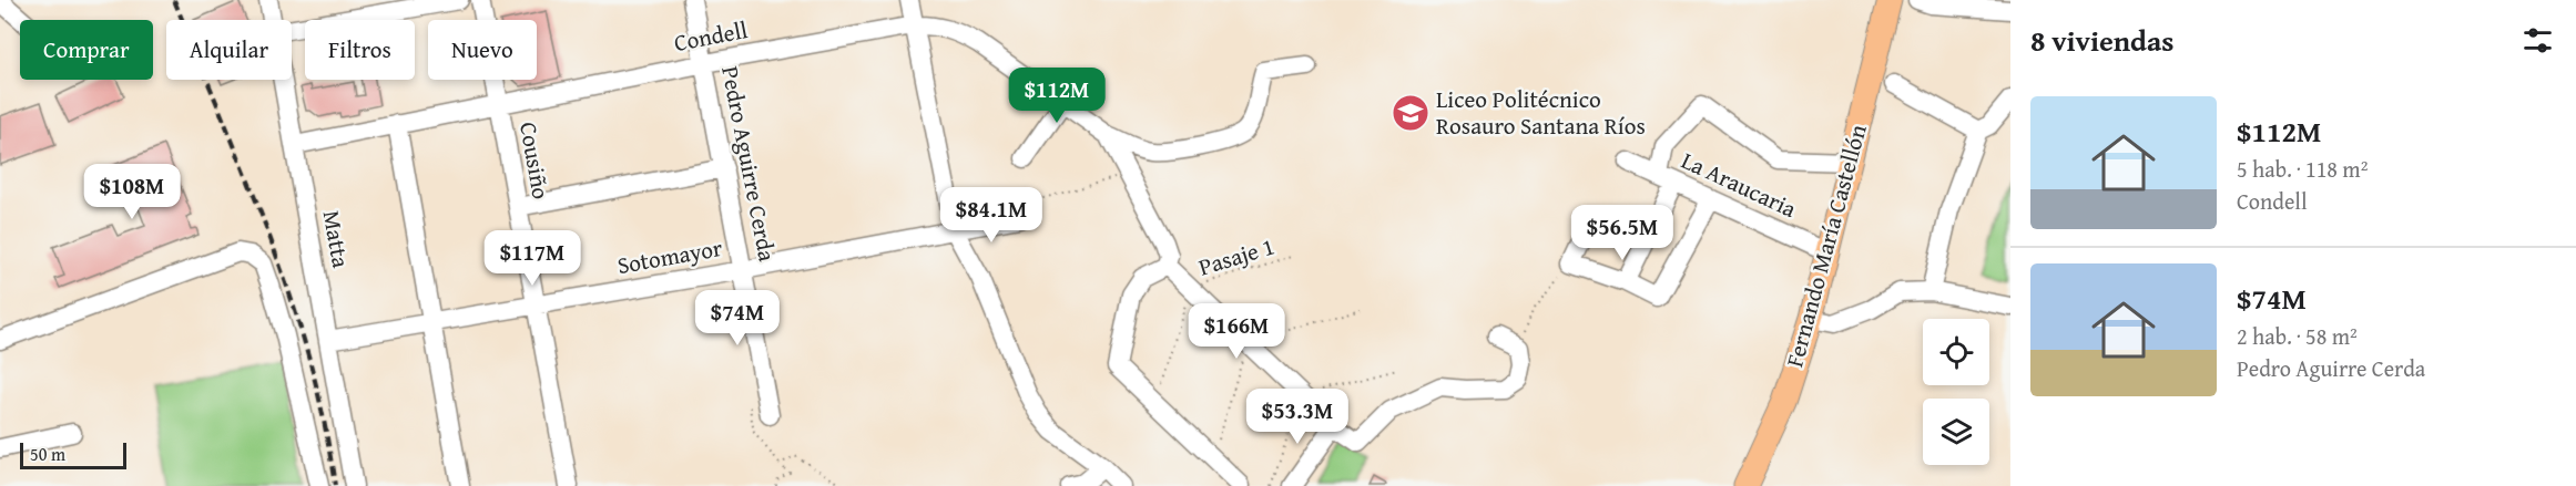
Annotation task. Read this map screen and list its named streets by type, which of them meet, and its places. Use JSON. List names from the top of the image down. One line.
{"streets":{"main road":["Fernando María Castellón"],"street":["Condell","Cousiño","Pedro Aguirre Cerda","La Araucaria","Matta","Sotomayor"],"path":["Pasaje 1"]},"crossings":[["Condell","Cousiño"],["Condell","Pedro Aguirre Cerda"],["Condell","Matta"],["Cousiño","Sotomayor"],["Pedro Aguirre Cerda","Sotomayor"],["La Araucaria","Fernando María Castellón"],["Matta","Sotomayor"]],"places":{"school or university":["Liceo Politécnico Rosauro Santana Ríos"]},"scale_bar":"50 m","page":{"heading":"8 viviendas","chip":["Comprar","Alquilar","Filtros","Nuevo"],"price":["$112M","$108M","$84.1M","$56.5M","$117M","$74M","$166M","$53.3M"],"list":[{"name":"$112M","note":"5 hab. · 118 m² · Condell"},{"name":"$74M","note":"2 hab. · 58 m² · Pedro Aguirre Cerda"}],"scale":"50 m"}}
